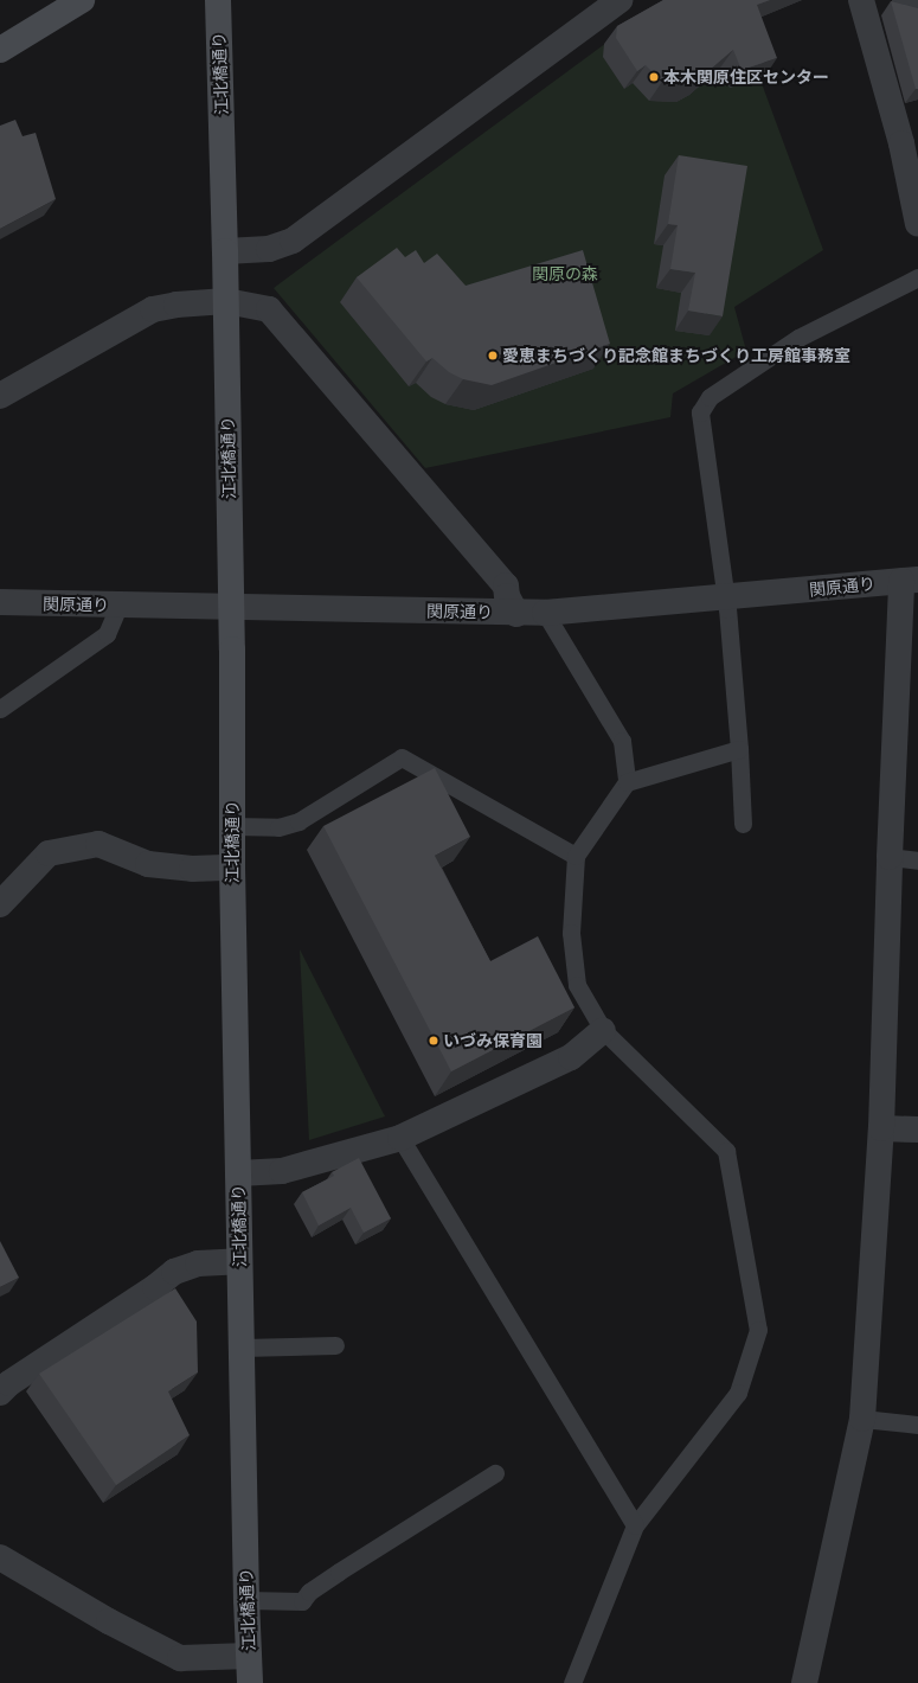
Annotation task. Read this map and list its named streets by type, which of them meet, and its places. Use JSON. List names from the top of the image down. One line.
{"streets":{"main road":["江北橋通り"],"street":["関原通り"]},"crossings":[["江北橋通り","関原通り"]],"parks":["関原の森"],"places":["本木関原住区センター","愛恵まちづくり記念館まちづくり工房館事務室","いづみ保育園"]}
